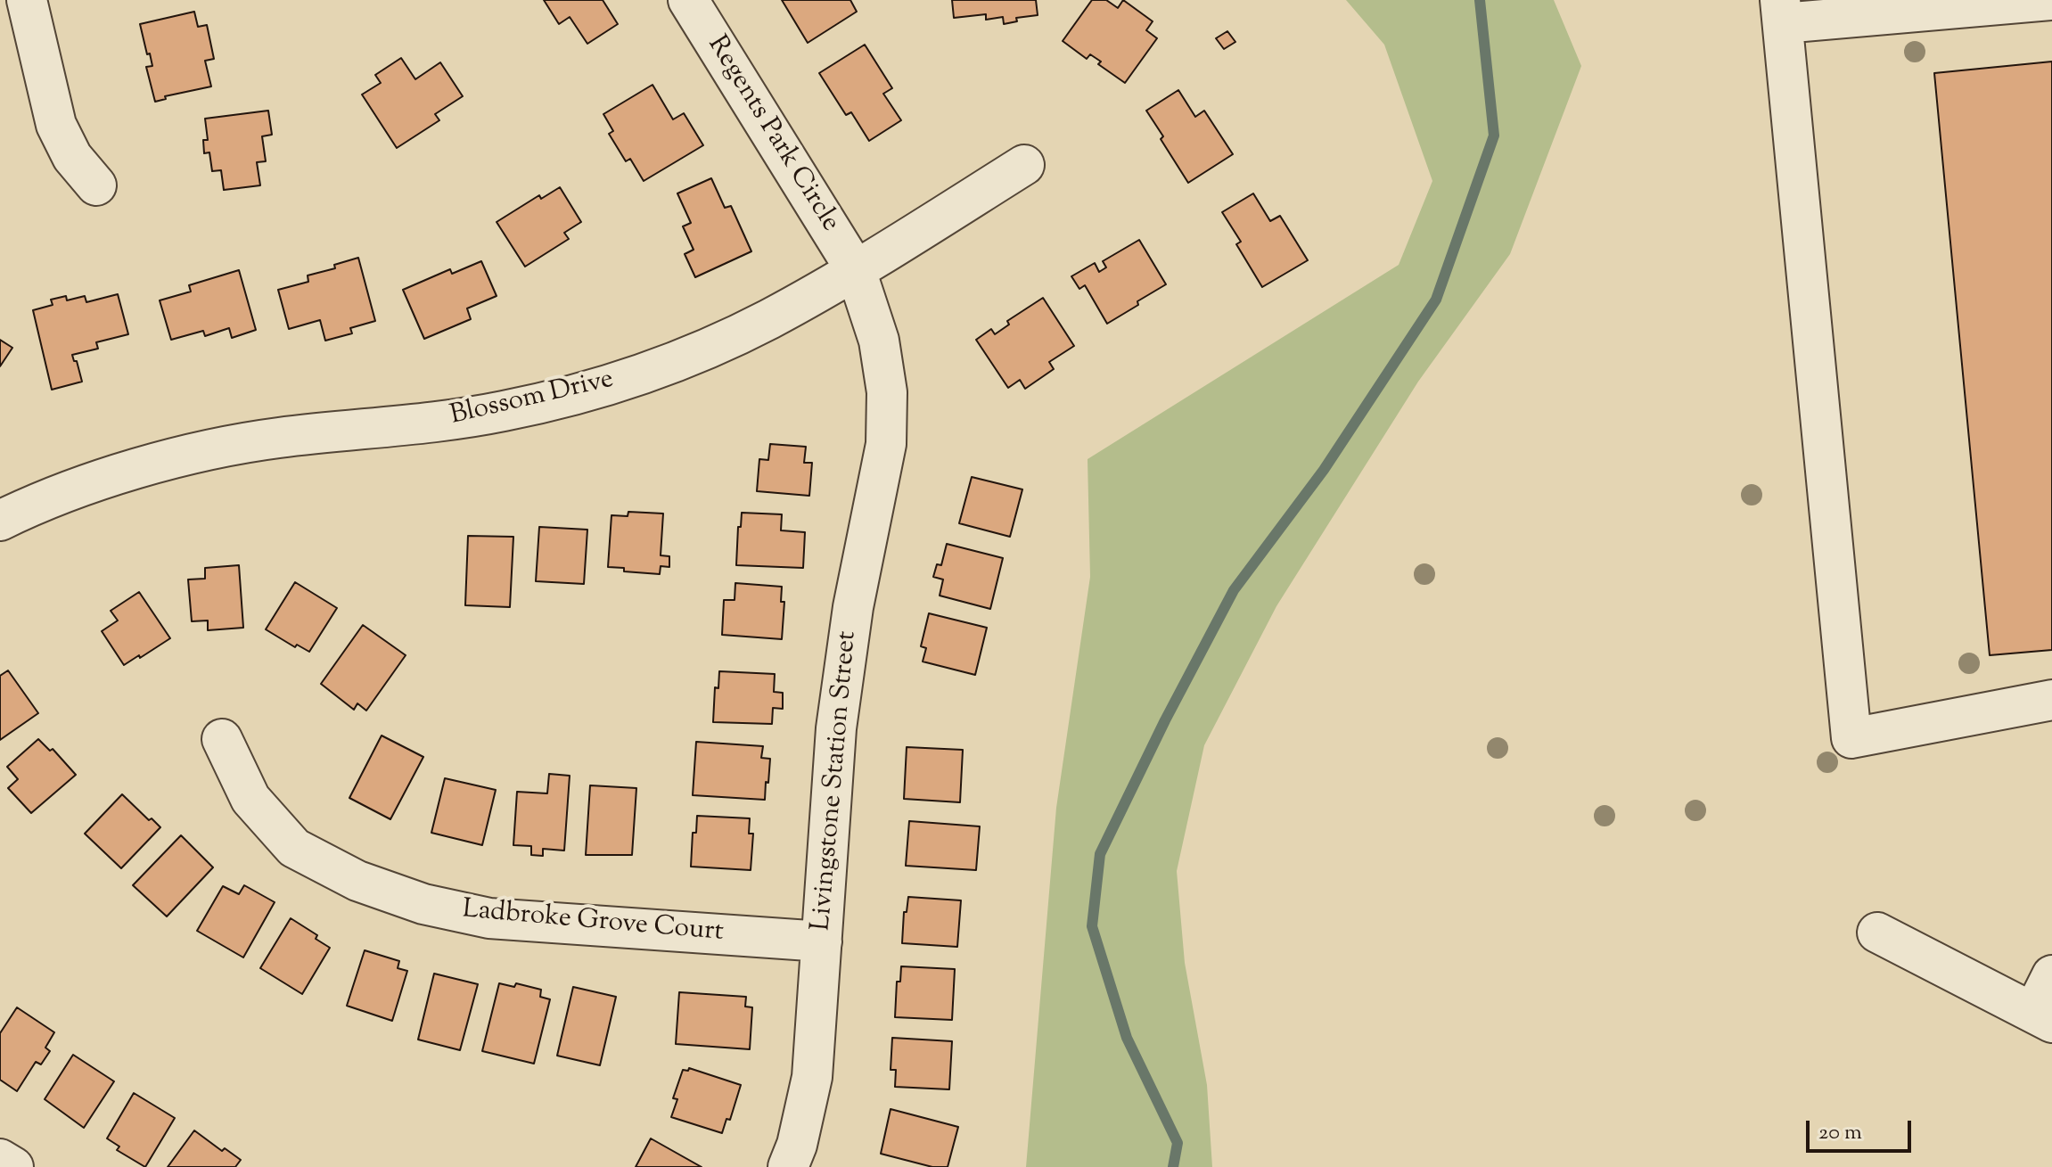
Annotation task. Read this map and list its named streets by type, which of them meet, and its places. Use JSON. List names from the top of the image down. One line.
{"streets":{"street":["Regents Park Circle","Blossom Drive","Livingstone Station Street","Ladbroke Grove Court"]},"crossings":[["Regents Park Circle","Blossom Drive"],["Regents Park Circle","Livingstone Station Street"],["Blossom Drive","Livingstone Station Street"],["Livingstone Station Street","Ladbroke Grove Court"]],"scale_bar":"20 m"}
